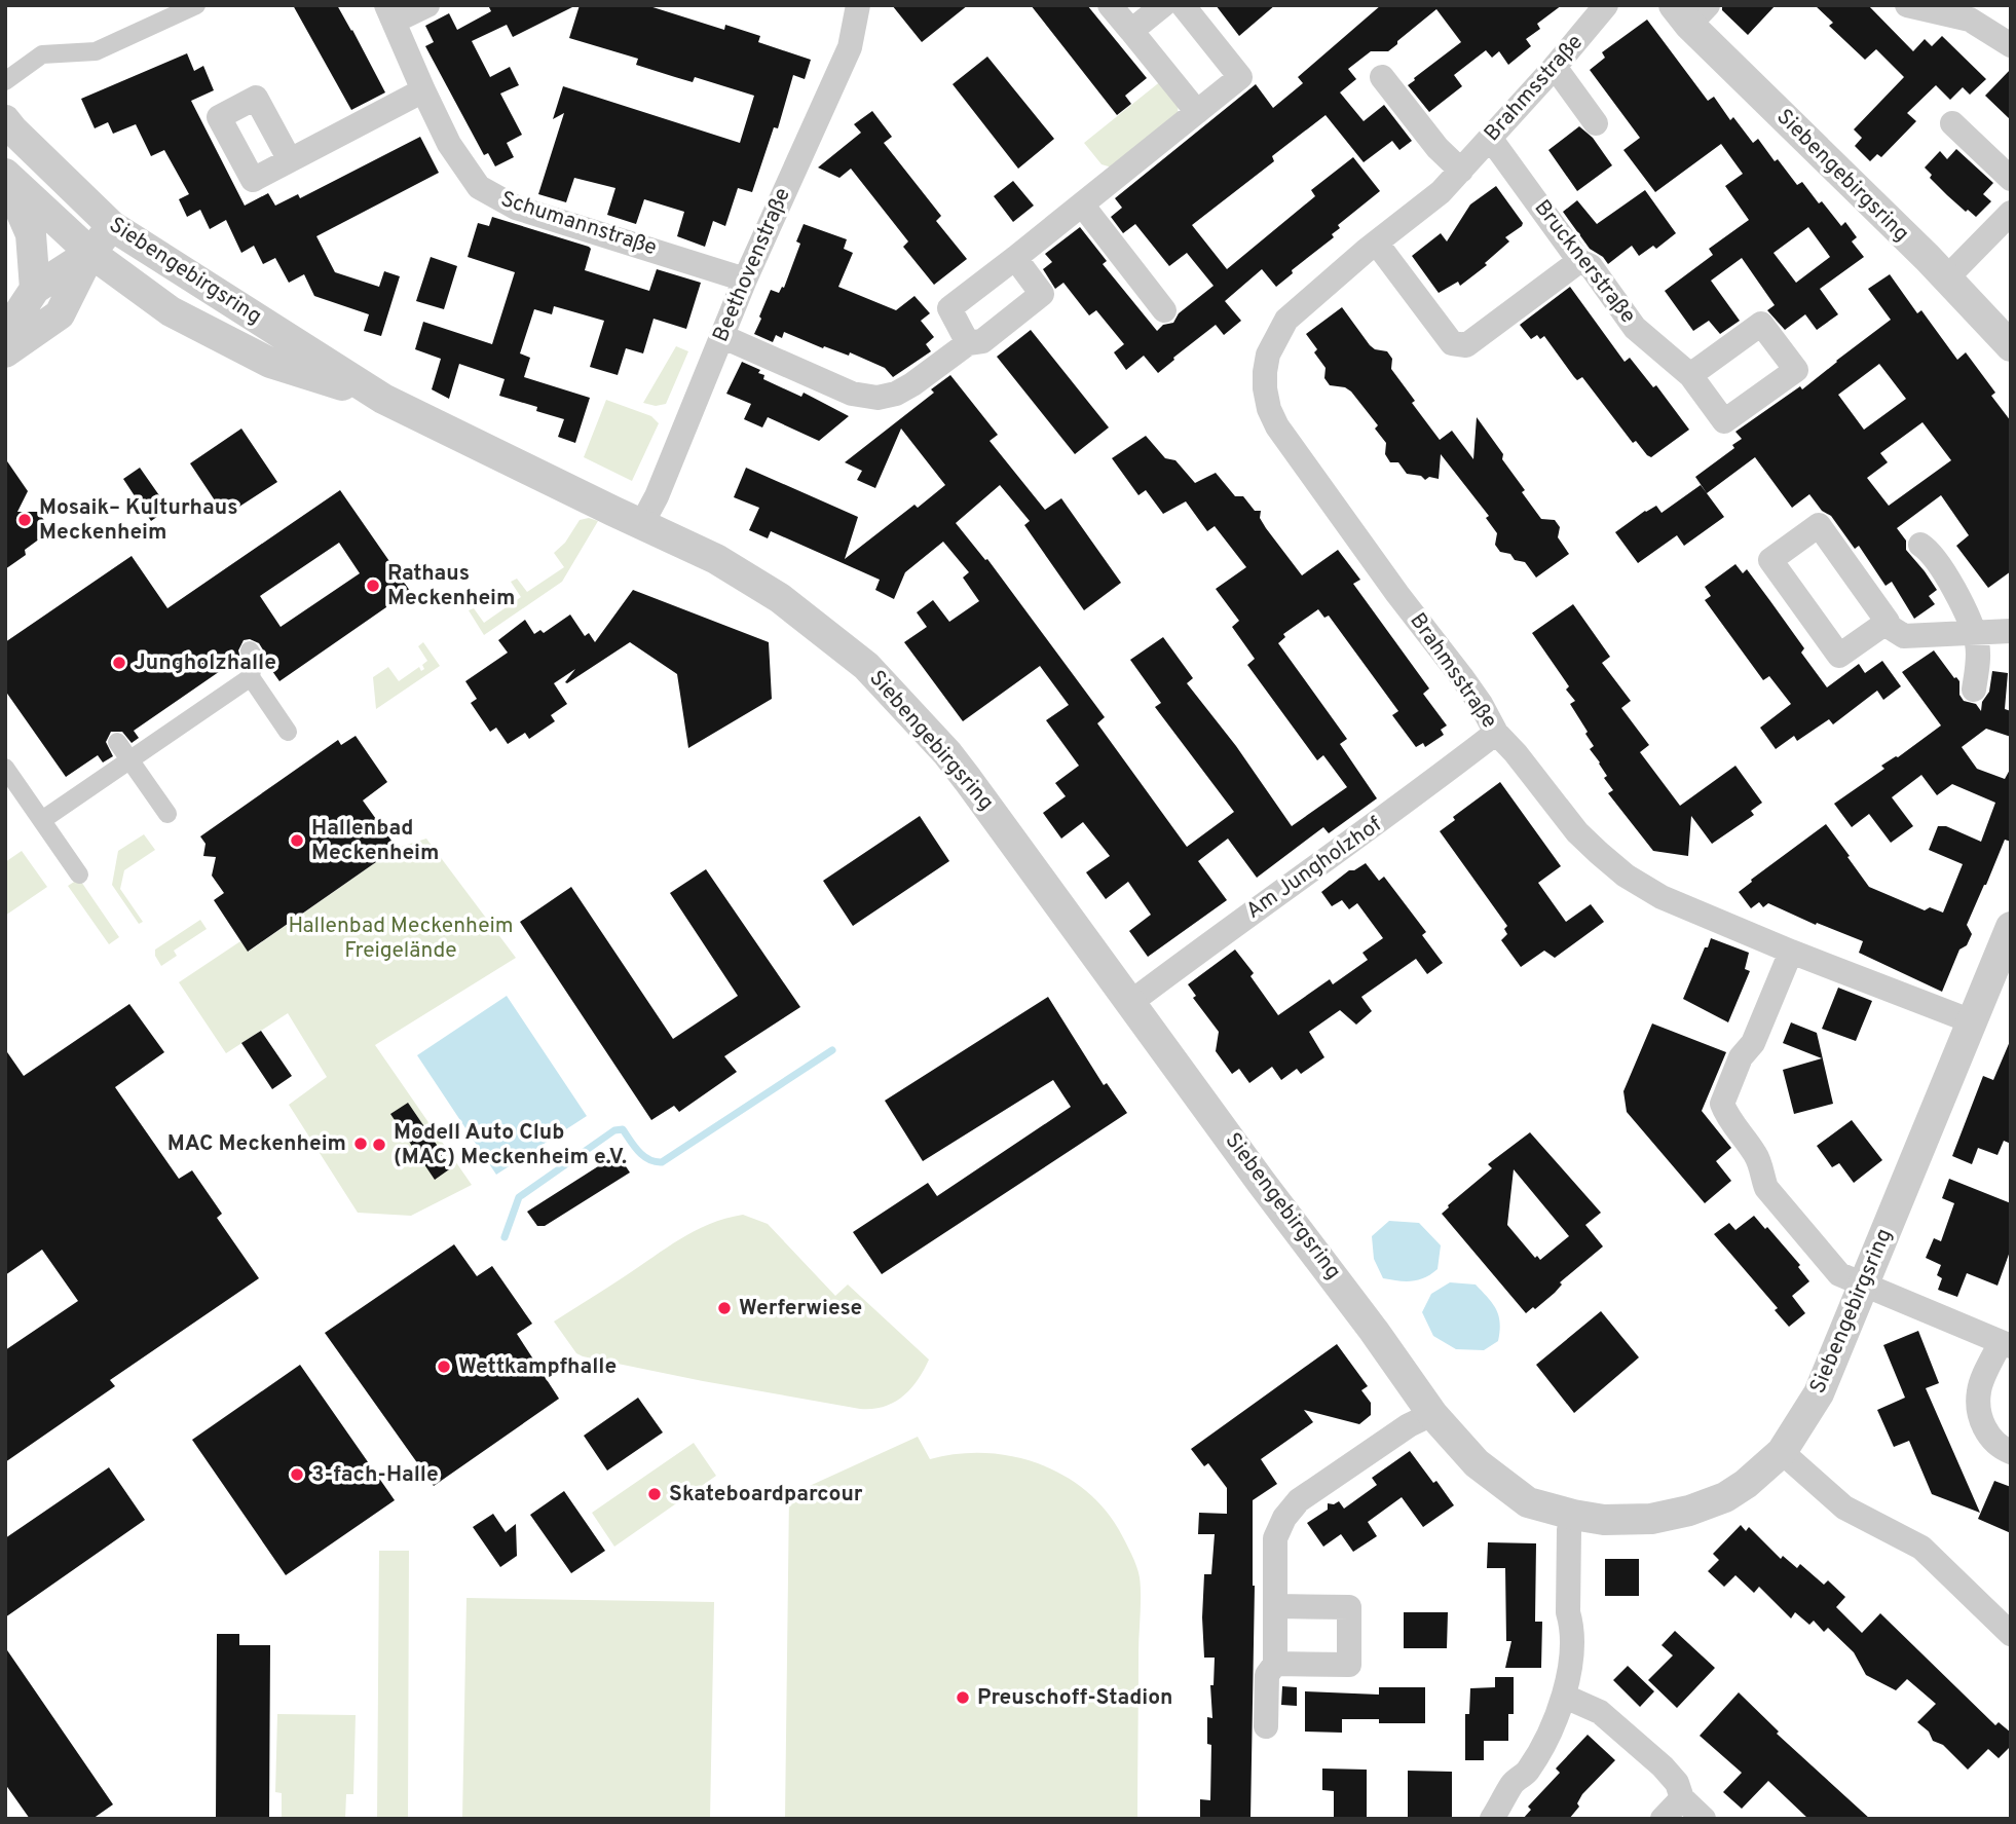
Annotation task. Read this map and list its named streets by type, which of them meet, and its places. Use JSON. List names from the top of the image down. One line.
{"streets":{"street":["Brahmsstraße","Siebengebirgsring","Schumannstraße","Brucknerstraße","Beethovenstraße","Am Jungholzhof"]},"crossings":[["Brahmsstraße","Siebengebirgsring"],["Brahmsstraße","Brucknerstraße"],["Brahmsstraße","Am Jungholzhof"],["Siebengebirgsring","Beethovenstraße"],["Siebengebirgsring","Am Jungholzhof"],["Schumannstraße","Beethovenstraße"]],"parks":["Hallenbad Meckenheim Freigelände"],"places":["Mosaik– Kulturhaus Meckenheim","Rathaus Meckenheim","Jungholzhalle","Hallenbad Meckenheim","MAC Meckenheim","Modell Auto Club (MAC) Meckenheim e.V.","Werferwiese","Wettkampfhalle","3-fach-Halle","Skateboardparcour","Preuschoff-Stadion"]}
